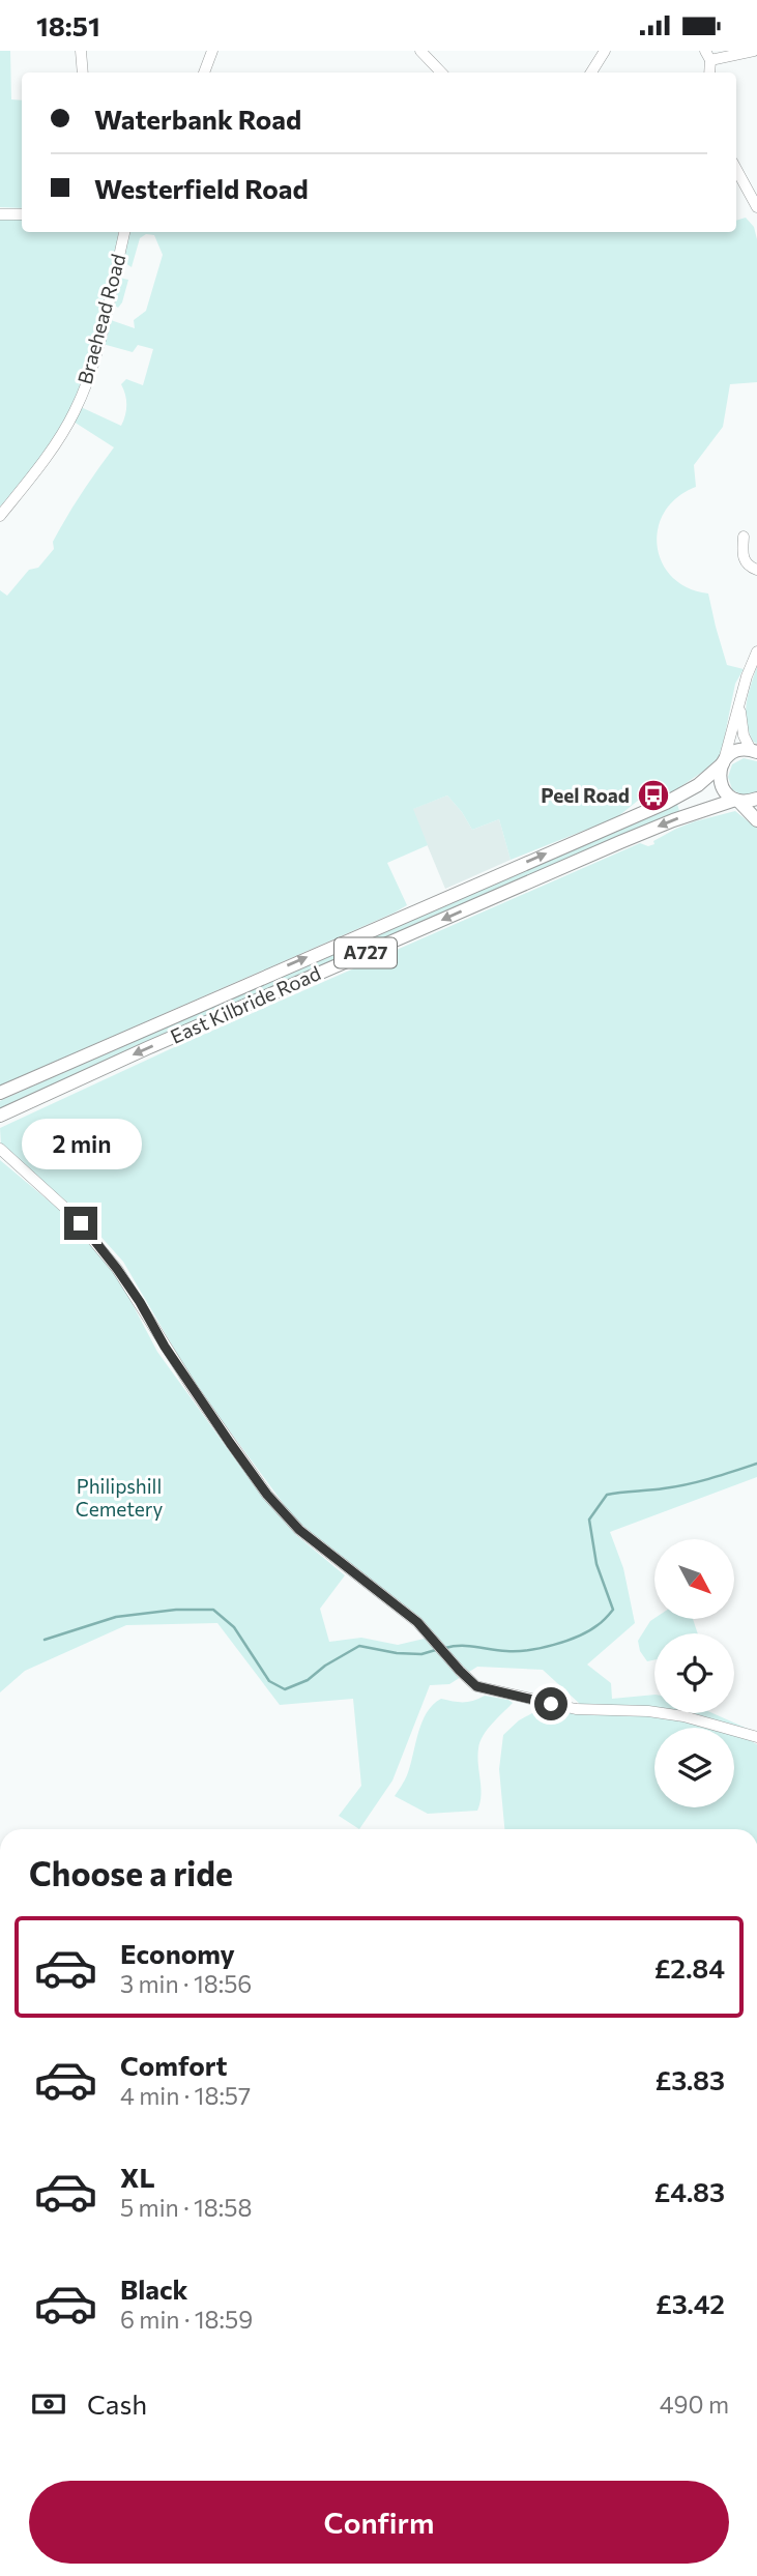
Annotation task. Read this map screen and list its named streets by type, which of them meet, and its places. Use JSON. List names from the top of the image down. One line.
{"streets":{"main road":["A727","East Kilbride Road"],"street":["Braehead Road"]},"parks":["Philipshill Cemetery"],"places":{"bus stop":["Peel Road"]},"north":"bottom right","page":{"status":"18:51","banner":["Waterbank Road","Westerfield Road"],"bubble":"2 min","heading":"Choose a ride","list":[{"name":"Economy","note":"3 min · 18:56","value":"£2.84"},{"name":"Comfort","note":"4 min · 18:57","value":"£3.83"},{"name":"XL","note":"5 min · 18:58","value":"£4.83"},{"name":"Black","note":"6 min · 18:59","value":"£3.42"}],"pay":["Cash","490 m"],"buttons":"Confirm"}}
